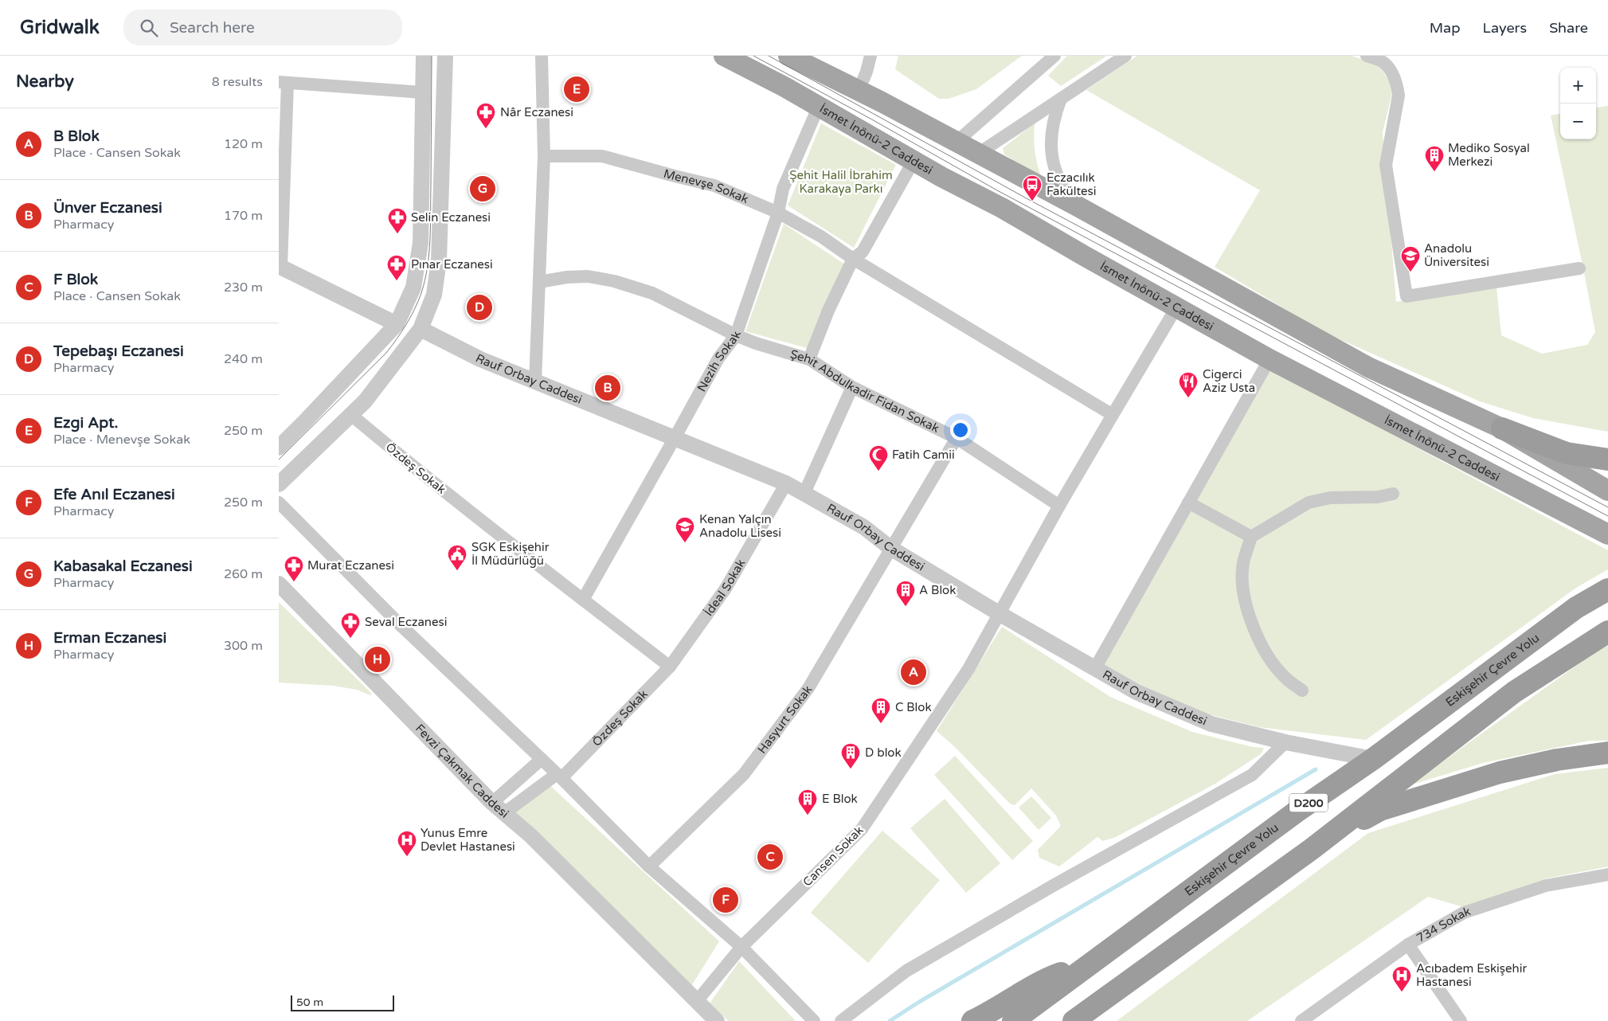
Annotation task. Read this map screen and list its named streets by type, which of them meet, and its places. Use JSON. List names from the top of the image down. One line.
{"streets":{"highway":["Eskişehir Çevre Yolu","D200"],"main road":["İsmet İnönü-2 Caddesi"],"street":["Menevşe Sokak","Nezih Sokak","Rauf Orbay Caddesi","Şehit Abdulkadir Fidan Sokak","Özdeş Sokak","İdeal Sokak","Hasyurt Sokak","Fevzi Çakmak Caddesi","Cansen Sokak","734 Sokak"]},"crossings":[["İsmet İnönü-2 Caddesi","Nezih Sokak"],["Menevşe Sokak","Nezih Sokak"],["Nezih Sokak","Rauf Orbay Caddesi"],["Nezih Sokak","Şehit Abdulkadir Fidan Sokak"],["Nezih Sokak","Özdeş Sokak"],["Rauf Orbay Caddesi","İdeal Sokak"],["Rauf Orbay Caddesi","Eskişehir Çevre Yolu"],["Rauf Orbay Caddesi","Hasyurt Sokak"],["Rauf Orbay Caddesi","Cansen Sokak"],["Şehit Abdulkadir Fidan Sokak","Hasyurt Sokak"],["Özdeş Sokak","İdeal Sokak"],["Özdeş Sokak","Fevzi Çakmak Caddesi"],["Fevzi Çakmak Caddesi","Cansen Sokak"]],"parks":["Şehit Halil İbrahim Karakaya Parkı"],"places":{"pharmacy":["Nâr Eczanesi","Selin Eczanesi","Pınar Eczanesi","Murat Eczanesi","Seval Eczanesi"],"building":["Mediko Sosyal Merkezi","A Blok","C Blok","D blok","E Blok"],"bus stop":["Eczacılık Fakültesi"],"school or university":["Anadolu Üniversitesi","Kenan Yalçın Anadolu Lisesi"],"restaurant":["Cigerci Aziz Usta"],"mosque":["Fatih Camii"],"public building":["SGK Eskişehir İl Müdürlüğü"],"hospital":["Yunus Emre Devlet Hastanesi","Acıbadem Eskişehir Hastanesi"]},"scale_bar":"50 m","page":{"header":"Gridwalk","search":"Search here","nav":["Map","Layers","Share"],"heading":["Nearby","8 results"],"map_buttons":["+","−"],"pins":["E","G","D","B","H","A","C","F"],"list":[{"mark":"A","name":"B Blok","note":"Place · Cansen Sokak","value":"120 m"},{"mark":"B","name":"Ünver Eczanesi","note":"Pharmacy","value":"170 m"},{"mark":"C","name":"F Blok","note":"Place · Cansen Sokak","value":"230 m"},{"mark":"D","name":"Tepebaşı Eczanesi","note":"Pharmacy","value":"240 m"},{"mark":"E","name":"Ezgi Apt.","note":"Place · Menevşe Sokak","value":"250 m"},{"mark":"F","name":"Efe Anıl Eczanesi","note":"Pharmacy","value":"250 m"},{"mark":"G","name":"Kabasakal Eczanesi","note":"Pharmacy","value":"260 m"},{"mark":"H","name":"Erman Eczanesi","note":"Pharmacy","value":"300 m"}],"scale":"50 m"}}
